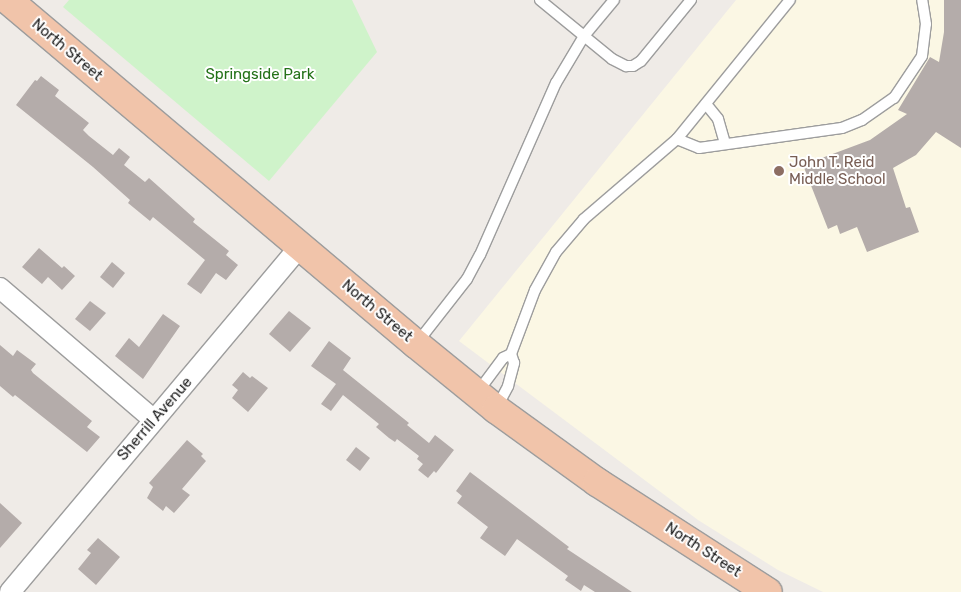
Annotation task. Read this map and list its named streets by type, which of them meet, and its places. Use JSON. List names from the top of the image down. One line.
{"streets":{"main road":["North Street"],"street":["Sherrill Avenue"]},"crossings":[["North Street","Sherrill Avenue"]],"parks":["Springside Park"],"places":["John T. Reid Middle School"]}
